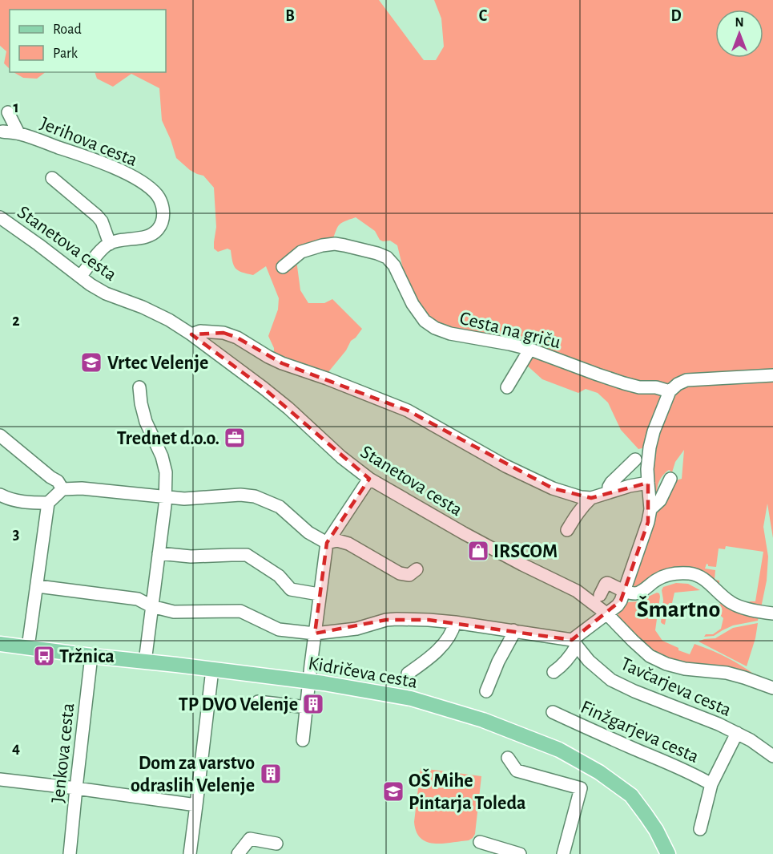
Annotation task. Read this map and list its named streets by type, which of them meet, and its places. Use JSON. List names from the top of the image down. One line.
{"streets":{"main road":["Kidričeva cesta"],"street":["Jerihova cesta","Stanetova cesta","Cesta na griču","Tavčarjeva cesta","Finžgarjeva cesta","Jenkova cesta"]},"crossings":[["Kidričeva cesta","Jenkova cesta"]],"districts":["Šmartno"],"places":{"school or university":["Vrtec Velenje","OŠ Mihe Pintarja Toleda"],"office":["Trednet d.o.o."],"shop":["IRSCOM"],"bus stop":["Tržnica"],"building":["TP DVO Velenje","Dom za varstvo odraslih Velenje"]},"legend":["Road","Park"],"north":"top","grid":{"columns":["B","C","D"],"rows":["1","2","3","4"]}}
